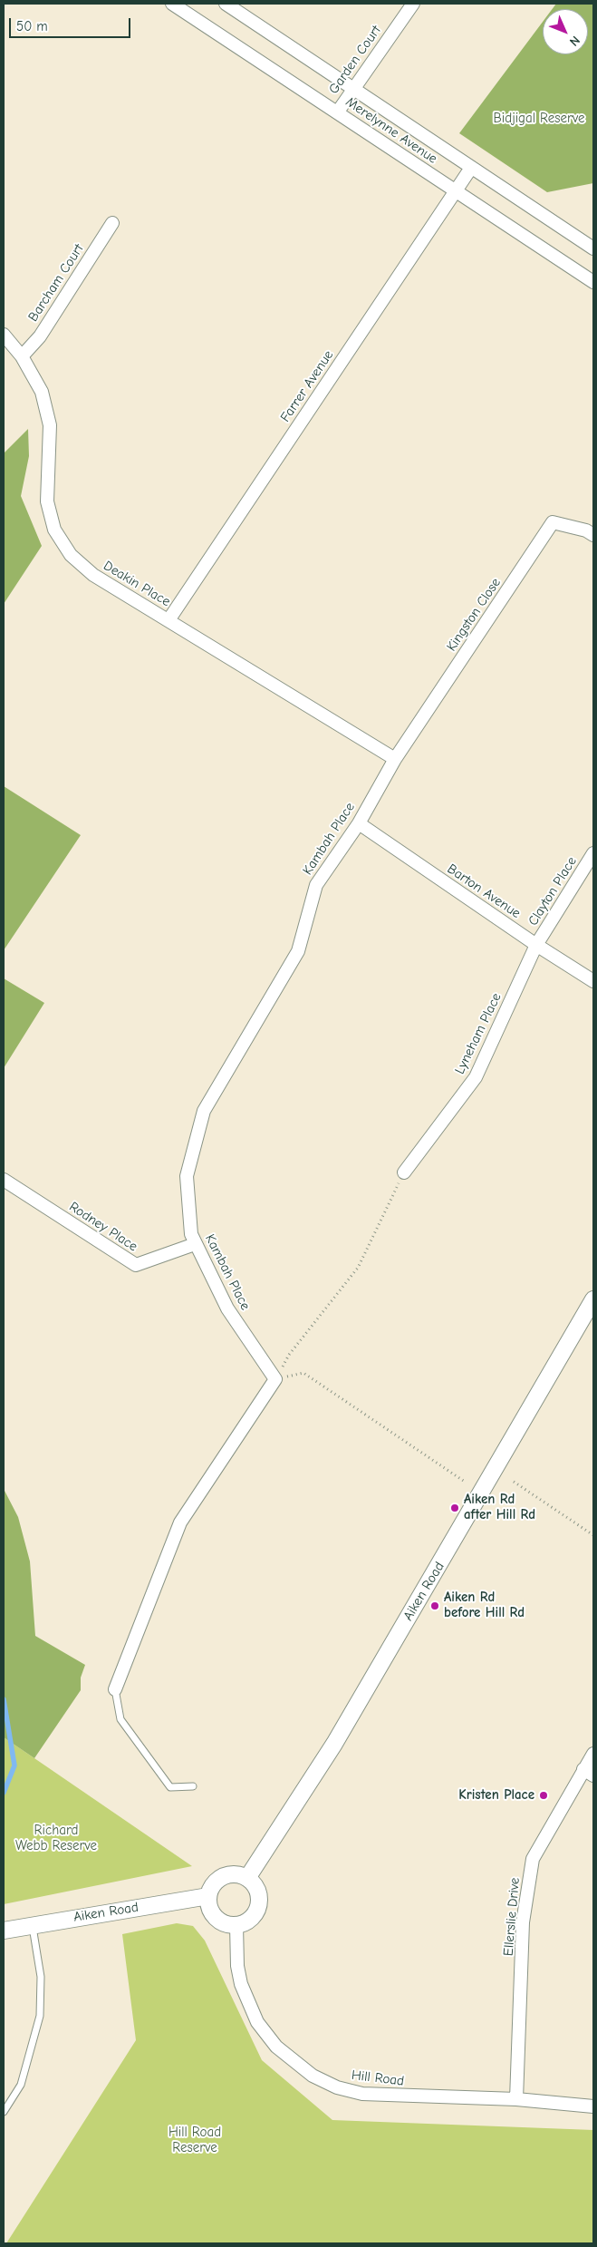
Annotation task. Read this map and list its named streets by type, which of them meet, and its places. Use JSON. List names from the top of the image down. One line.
{"streets":{"street":["Garden Court","Merelynne Avenue","Barcham Court","Farrer Avenue","Deakin Place","Kingston Close","Kambah Place","Barton Avenue","Clayton Place","Lyneham Place","Rodney Place","Aiken Road","Ellerslie Drive","Hill Road"]},"crossings":[["Garden Court","Merelynne Avenue"],["Merelynne Avenue","Farrer Avenue"],["Barcham Court","Deakin Place"],["Farrer Avenue","Deakin Place"],["Deakin Place","Kingston Close"],["Deakin Place","Kambah Place"],["Kingston Close","Kambah Place"],["Kambah Place","Barton Avenue"],["Kambah Place","Rodney Place"],["Barton Avenue","Clayton Place"],["Barton Avenue","Lyneham Place"],["Clayton Place","Lyneham Place"],["Aiken Road","Hill Road"],["Ellerslie Drive","Hill Road"]],"parks":["Bidjigal Reserve","Richard Webb Reserve","Hill Road Reserve"],"places":["Aiken Rd after Hill Rd","Aiken Rd before Hill Rd","Kristen Place"],"scale_bar":"50 m","north":"bottom right"}
